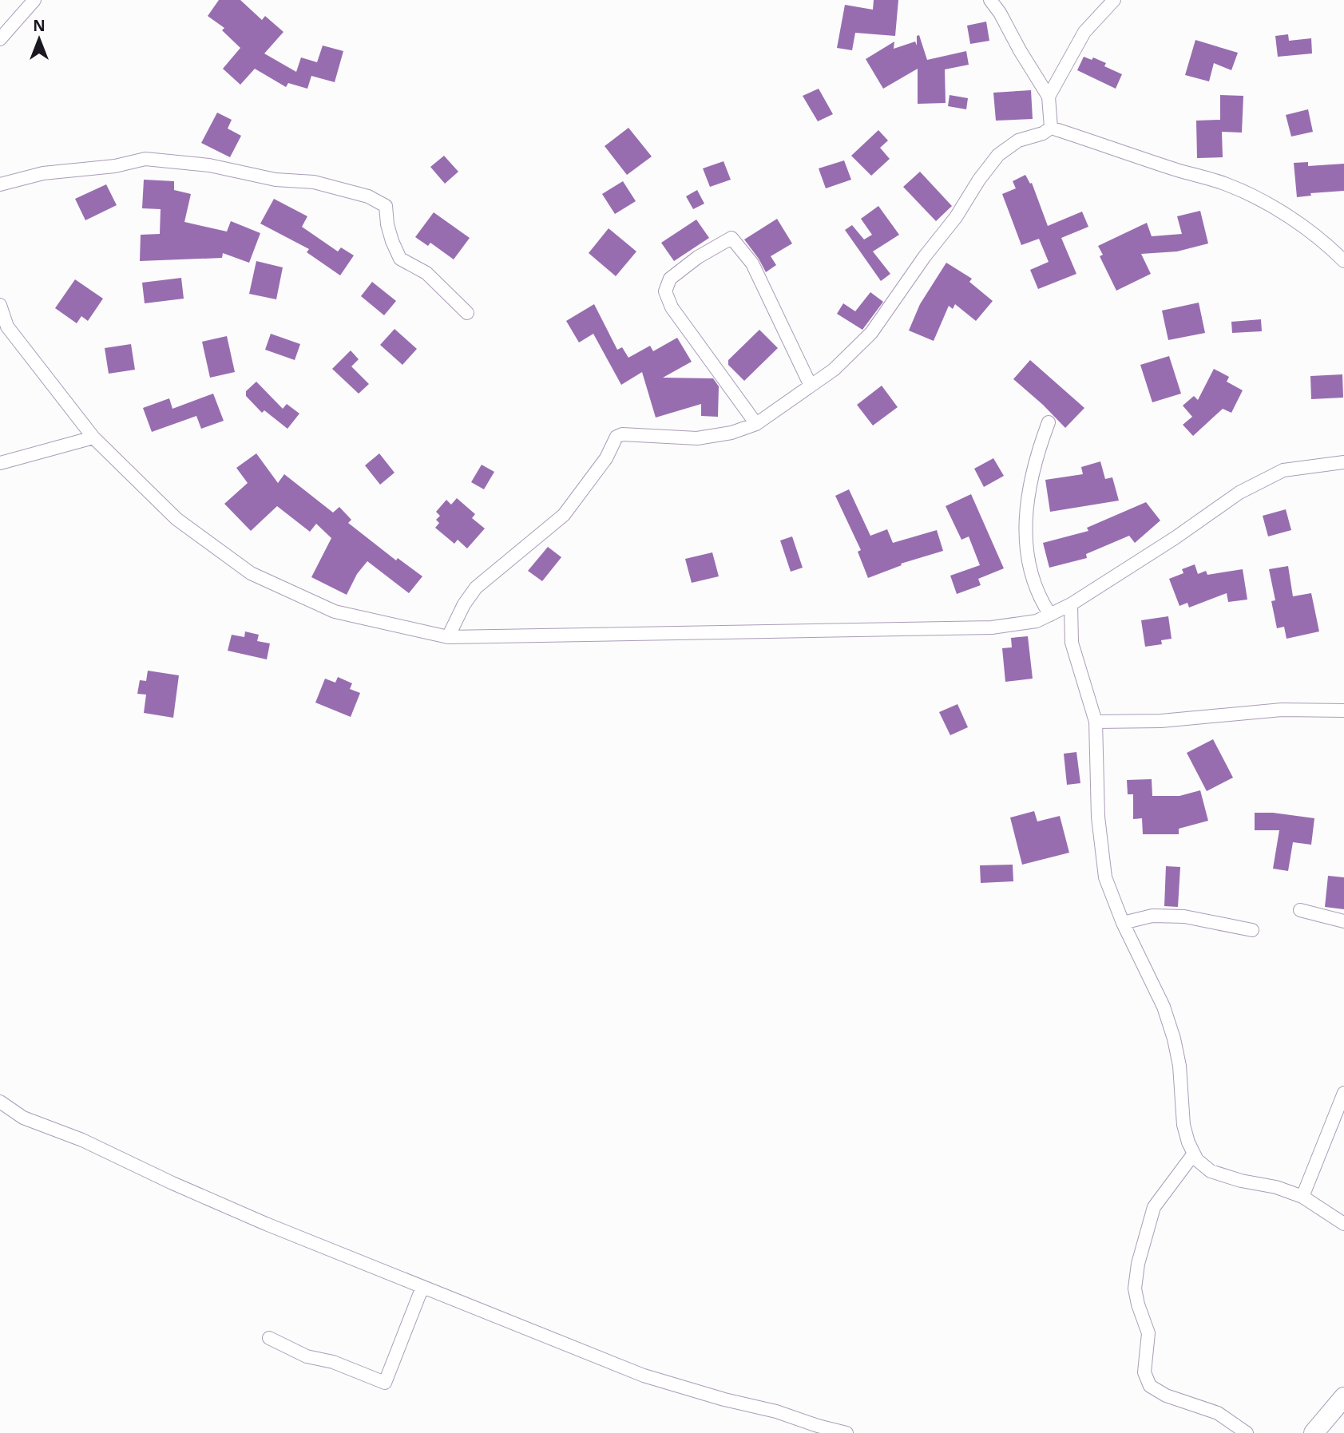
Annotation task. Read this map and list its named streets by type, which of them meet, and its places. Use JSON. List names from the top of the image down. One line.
{"north":"top"}
